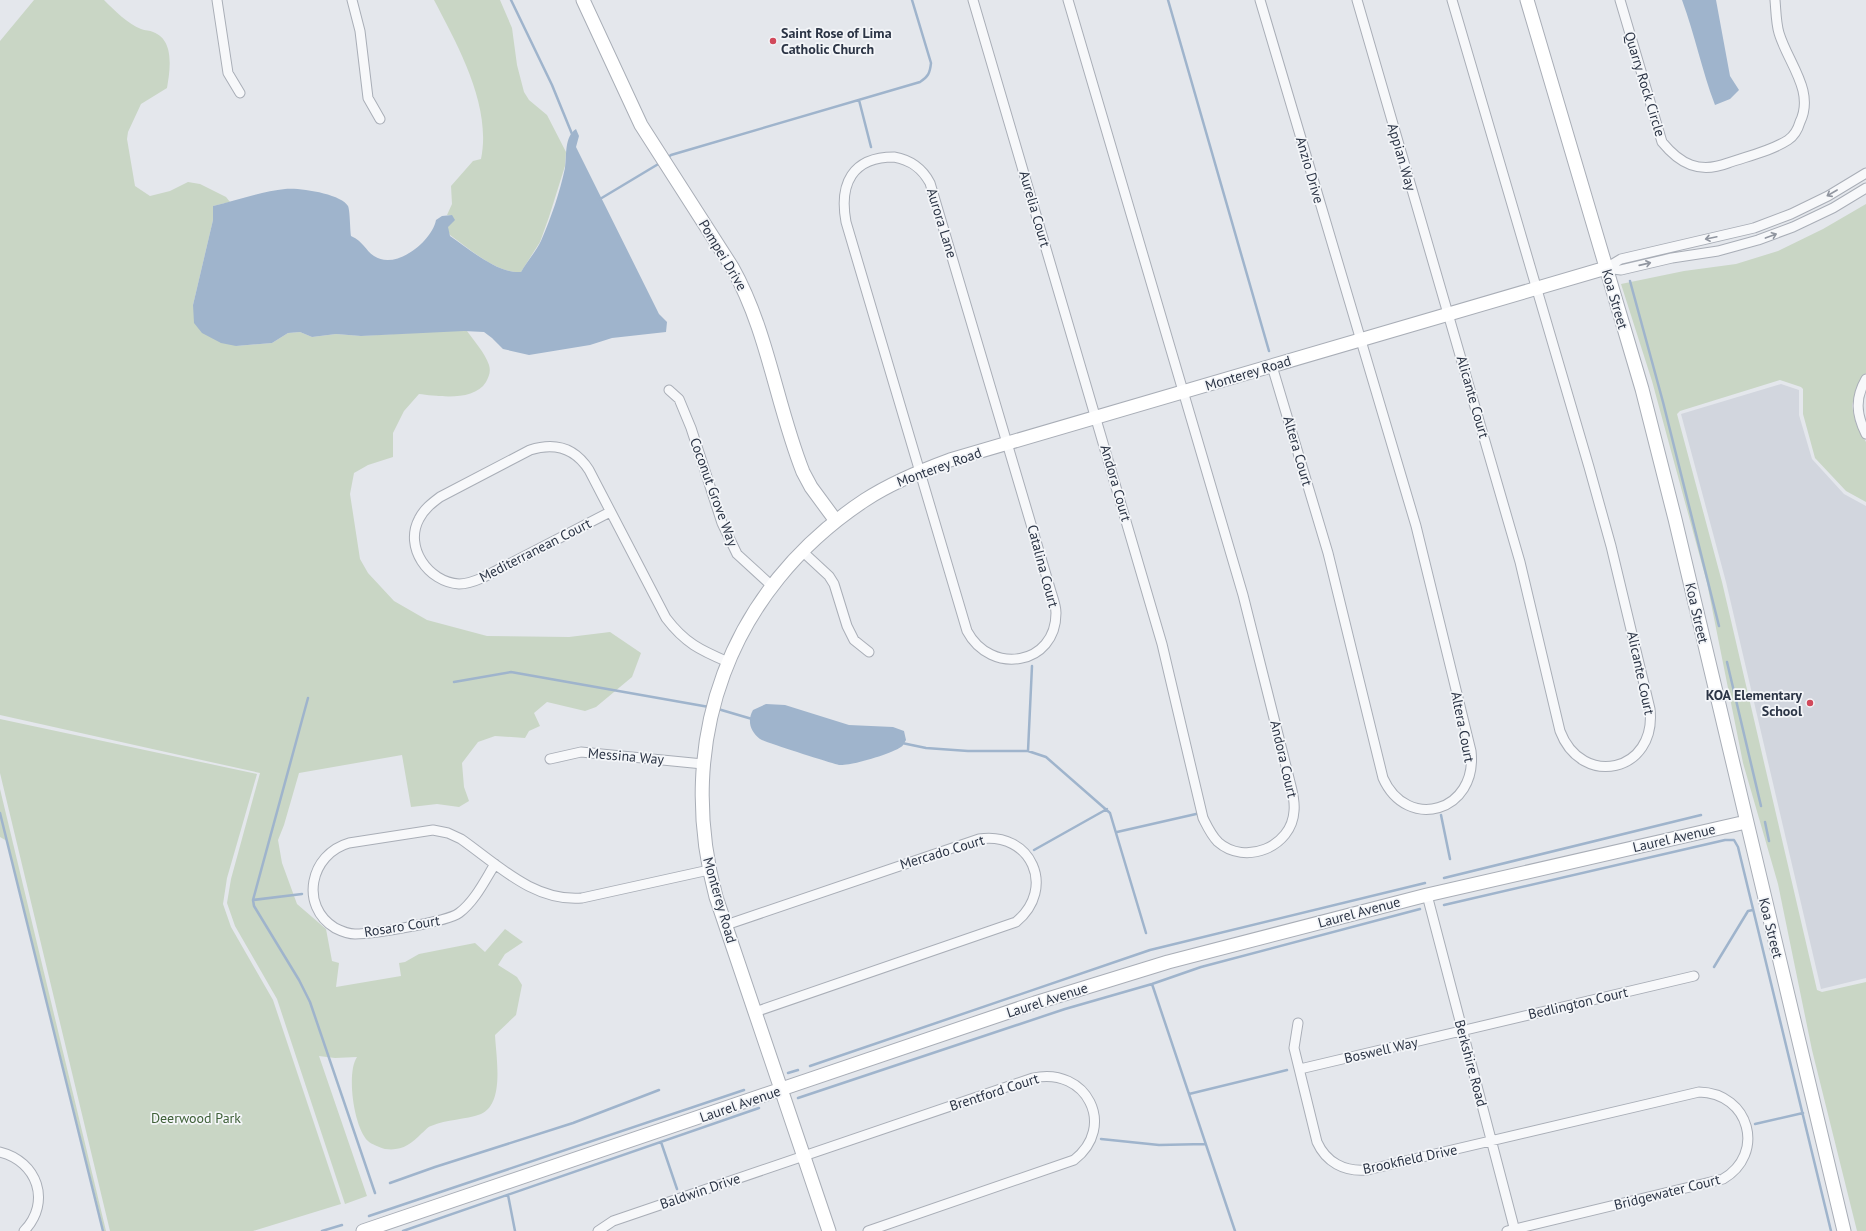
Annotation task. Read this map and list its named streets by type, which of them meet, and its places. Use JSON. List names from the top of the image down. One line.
{"streets":{"main road":["Pompei Drive","Koa Street","Monterey Road","Laurel Avenue"],"street":["Quarry Rock Circle","Appian Way","Anzio Drive","Aurelia Court","Aurora Lane","Alicante Court","Altera Court","Andora Court","Coconut Grove Way","Mediterranean Court","Catalina Court","Messina Way","Mercado Court","Rosaro Court","Bedlington Court","Boswell Way","Berkshire Road","Brentford Court","Brookfield Drive","Baldwin Drive","Bridgewater Court"]},"crossings":[["Appian Way","Monterey Road"],["Appian Way","Alicante Court"],["Anzio Drive","Monterey Road"],["Anzio Drive","Altera Court"],["Aurelia Court","Monterey Road"],["Aurelia Court","Andora Court"],["Aurora Lane","Monterey Road"],["Aurora Lane","Catalina Court"],["Pompei Drive","Monterey Road"],["Koa Street","Monterey Road"],["Koa Street","Laurel Avenue"],["Monterey Road","Alicante Court"],["Monterey Road","Altera Court"],["Monterey Road","Andora Court"],["Monterey Road","Coconut Grove Way"],["Monterey Road","Mediterranean Court"],["Monterey Road","Catalina Court"],["Monterey Road","Messina Way"],["Monterey Road","Laurel Avenue"],["Monterey Road","Mercado Court"],["Monterey Road","Rosaro Court"],["Monterey Road","Brentford Court"],["Monterey Road","Baldwin Drive"],["Laurel Avenue","Berkshire Road"],["Bedlington Court","Boswell Way"],["Bedlington Court","Berkshire Road"],["Boswell Way","Berkshire Road"],["Boswell Way","Brookfield Drive"],["Berkshire Road","Brookfield Drive"],["Berkshire Road","Bridgewater Court"],["Brentford Court","Baldwin Drive"],["Brookfield Drive","Bridgewater Court"]],"parks":["Deerwood Park"],"places":["Saint Rose of Lima Catholic Church","KOA Elementary School"]}
